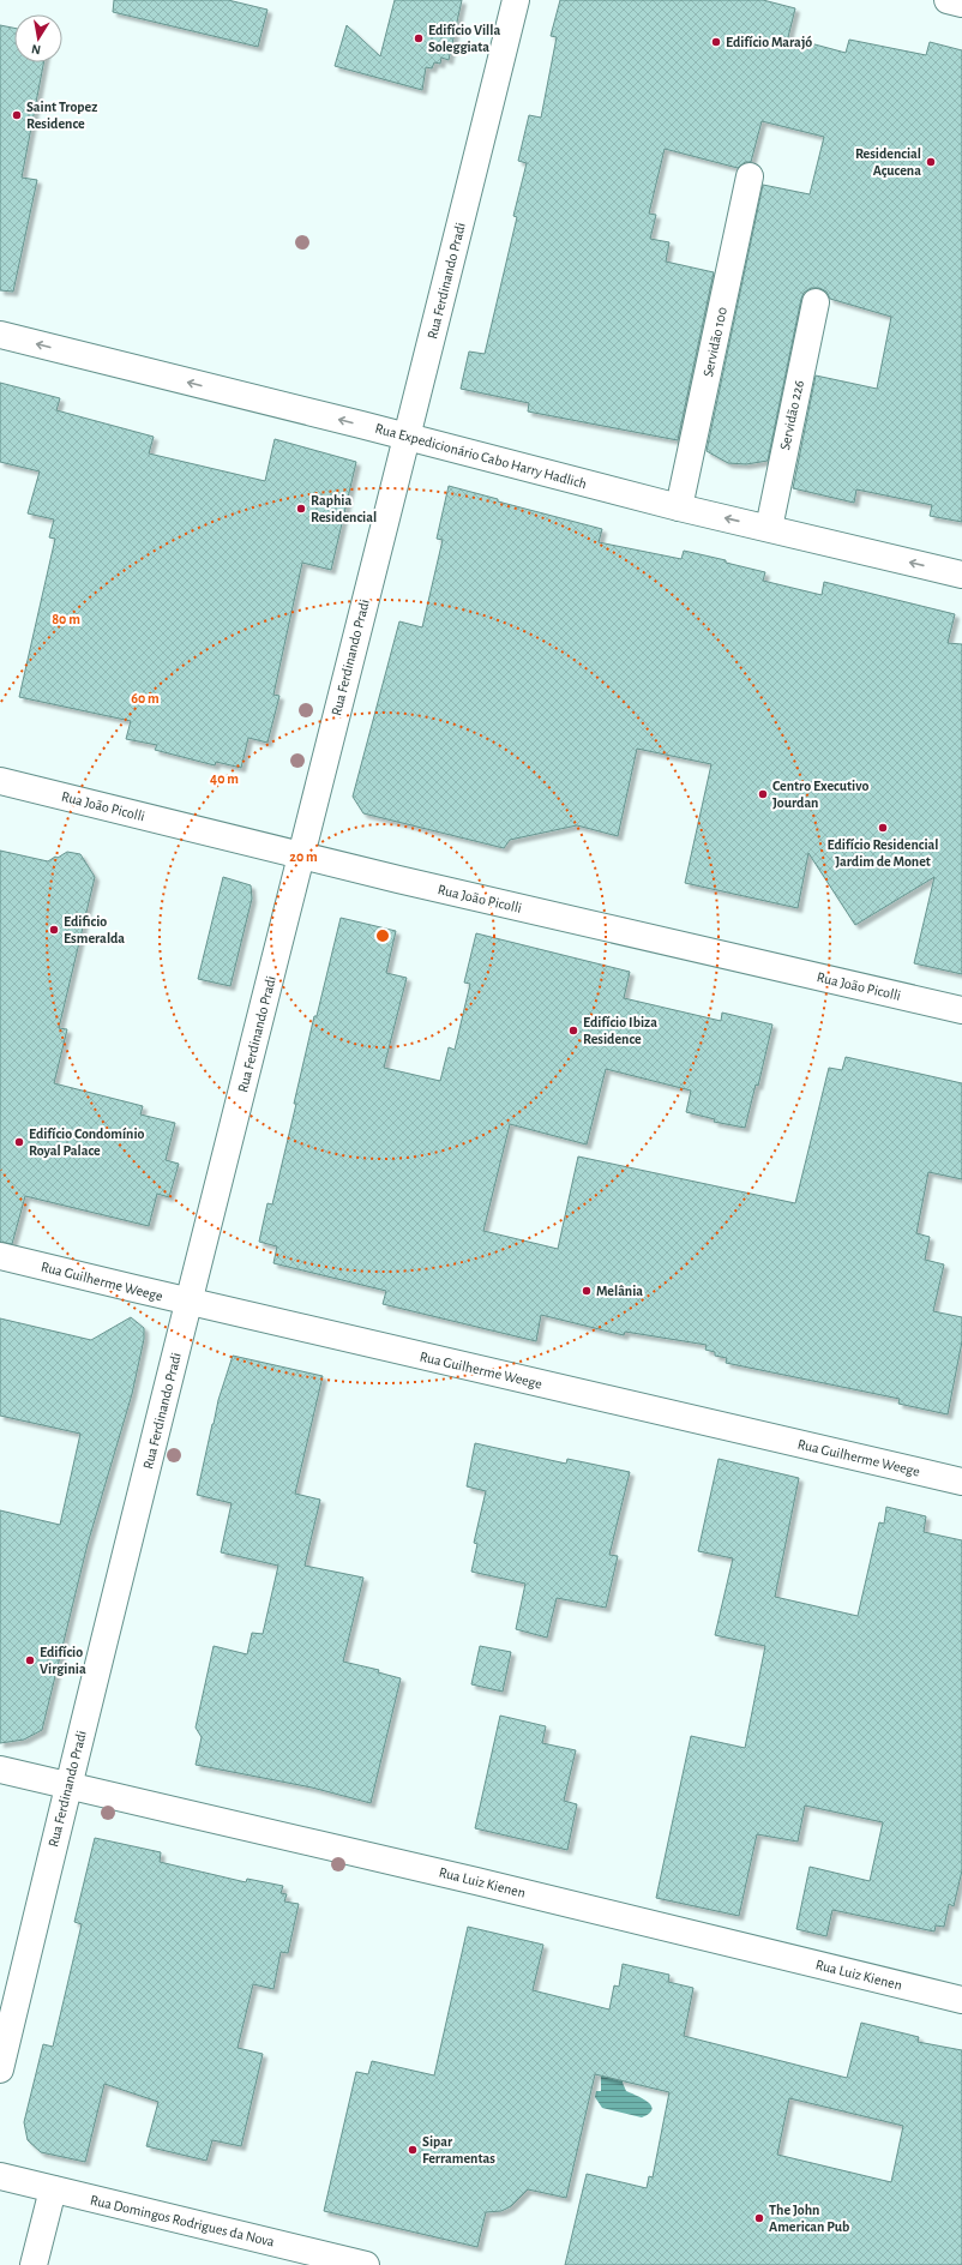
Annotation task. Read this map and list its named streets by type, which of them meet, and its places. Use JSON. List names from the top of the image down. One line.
{"streets":{"street":["Rua Ferdinando Pradi","Servidão 100","Servidão 226","Rua Expedicionário Cabo Harry Hadlich","Rua João Picolli","Rua Guilherme Weege","Rua Luiz Kienen","Rua Domingos Rodrigues da Nova"]},"crossings":[["Rua Ferdinando Pradi","Rua Expedicionário Cabo Harry Hadlich"],["Rua Ferdinando Pradi","Rua João Picolli"],["Rua Ferdinando Pradi","Rua Guilherme Weege"],["Rua Ferdinando Pradi","Rua Luiz Kienen"],["Servidão 100","Rua Expedicionário Cabo Harry Hadlich"],["Servidão 226","Rua Expedicionário Cabo Harry Hadlich"]],"one_way":["Rua Expedicionário Cabo Harry Hadlich"],"places":["Edifício Villa Soleggiata","Edifício Marajó","Saint Tropez Residence","Residencial Açucena","Raphia Residencial","Centro Executivo Jourdan","Edifício Residencial Jardim de Monet","Edificio Esmeralda","Edifício Ibiza Residence","Edifício Condomínio Royal Palace","Melânia","Edifício Virginia","Sipar Ferramentas","The John American Pub"],"north":"bottom","rings":["80 m","60 m","40 m","20 m"]}
